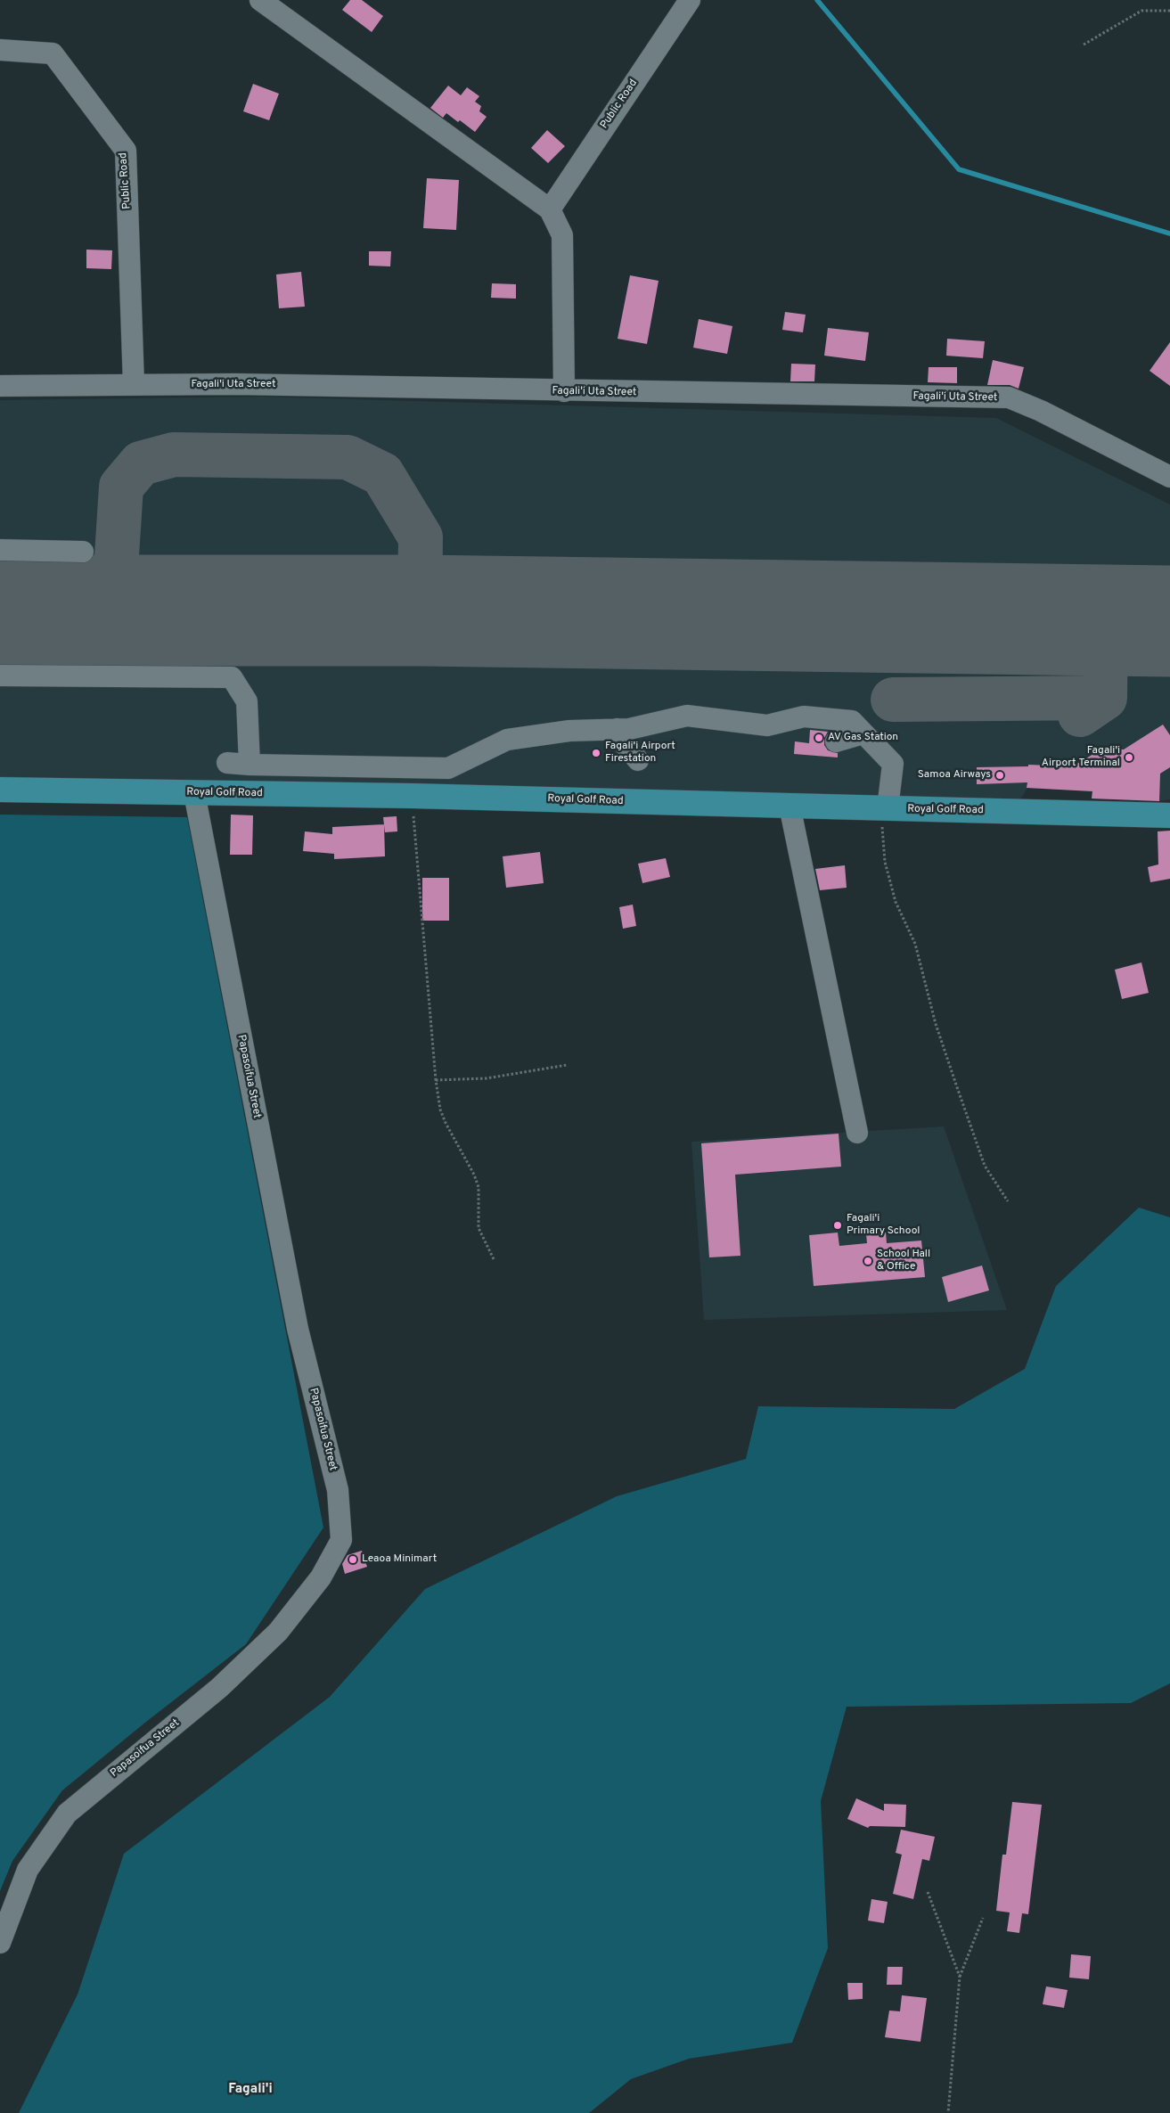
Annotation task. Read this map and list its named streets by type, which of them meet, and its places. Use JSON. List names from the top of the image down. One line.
{"streets":{"main road":["Royal Golf Road"],"street":["Public Road","Fagali'i Uta Street","Papasoifua Street"]},"crossings":[["Public Road","Fagali'i Uta Street"],["Royal Golf Road","Papasoifua Street"]],"districts":["Fagali'i"],"places":["AV Gas Station","Fagali'i Airport Firestation","Fagali'i Airport Terminal","Samoa Airways","Fagali'i Primary School","School Hall & Office","Leaoa Minimart"]}
